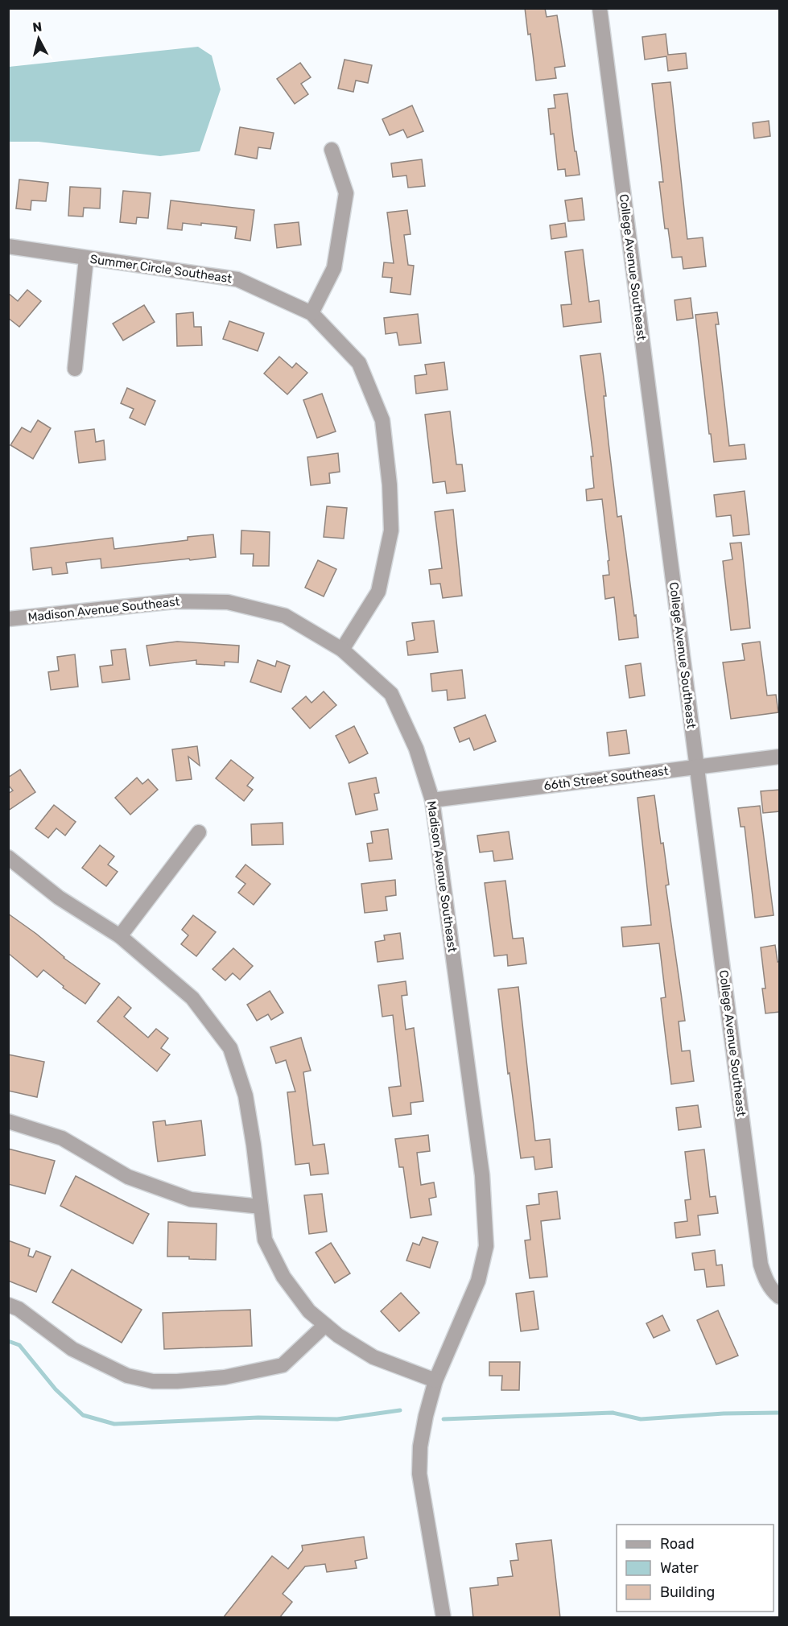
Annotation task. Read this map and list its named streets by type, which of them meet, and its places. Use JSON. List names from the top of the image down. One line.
{"streets":{"street":["College Avenue Southeast","Summer Circle Southeast","Madison Avenue Southeast","66th Street Southeast"]},"crossings":[["College Avenue Southeast","66th Street Southeast"],["Summer Circle Southeast","Madison Avenue Southeast"],["Madison Avenue Southeast","66th Street Southeast"]],"legend":["Road","Water","Building"],"north":"top"}
